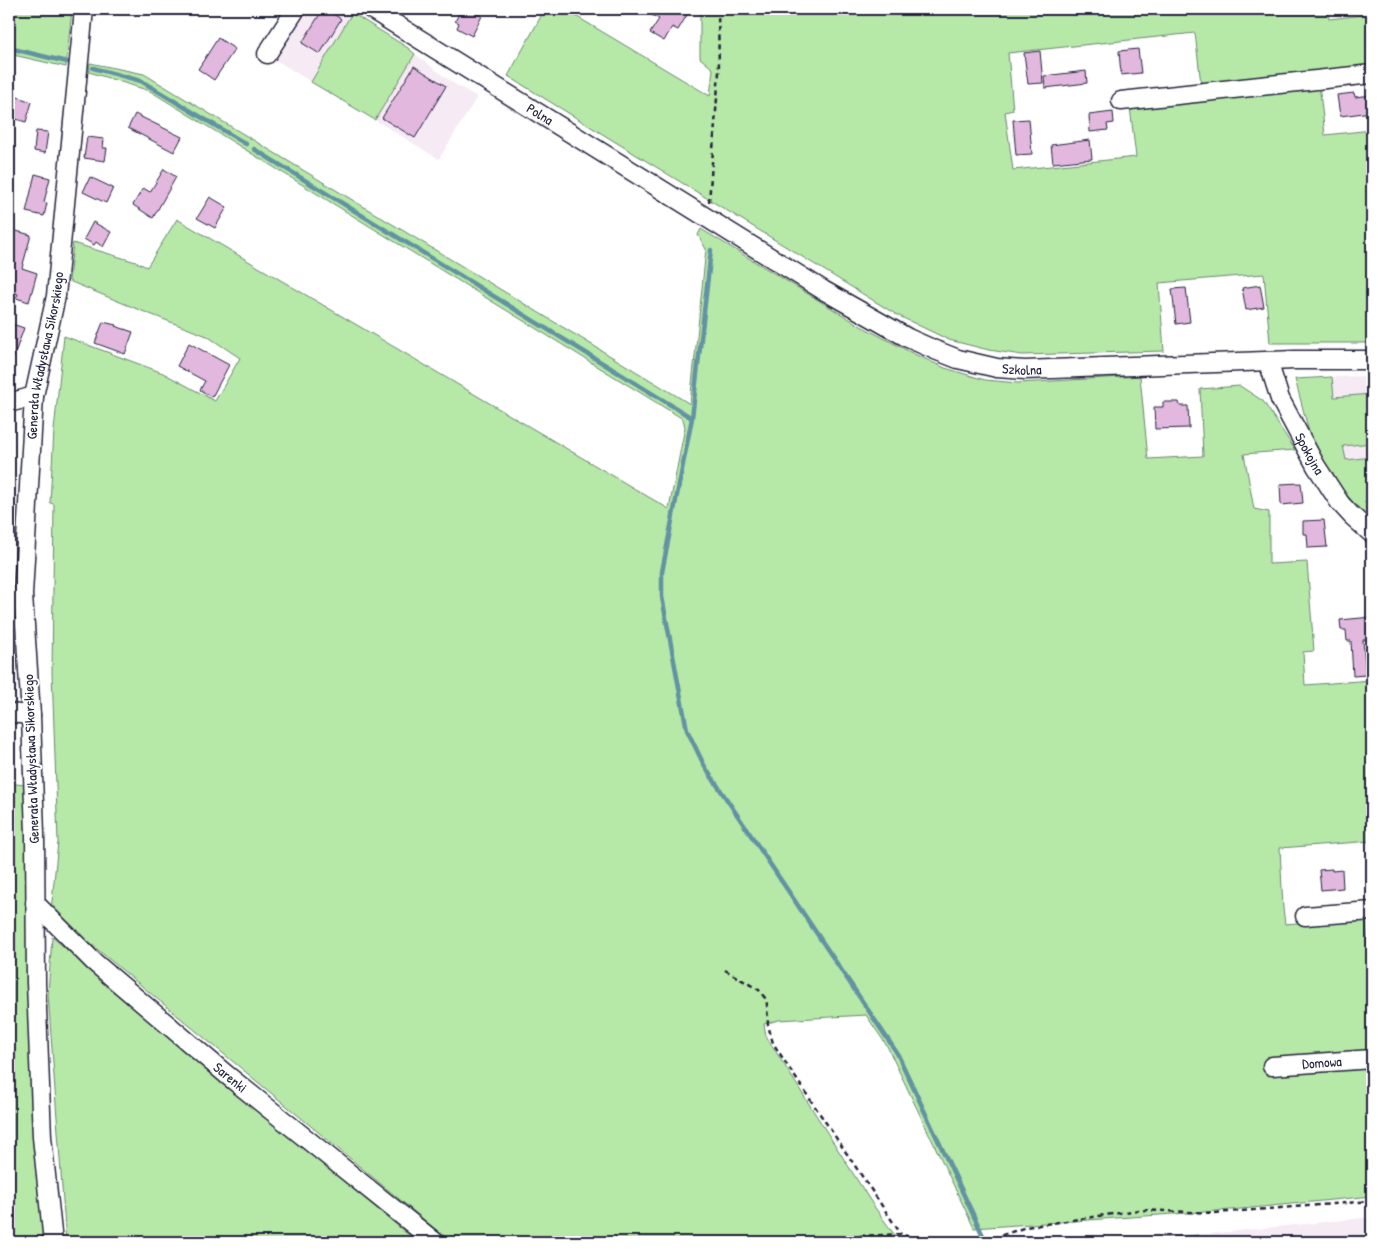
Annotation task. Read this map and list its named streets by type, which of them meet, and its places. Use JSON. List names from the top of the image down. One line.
{"streets":{"street":["Polna","Generała Władysława Sikorskiego","Szkolna","Spokojna","Domowa","Sarenki"]},"crossings":[["Polna","Szkolna"],["Generała Władysława Sikorskiego","Sarenki"],["Szkolna","Spokojna"]]}
